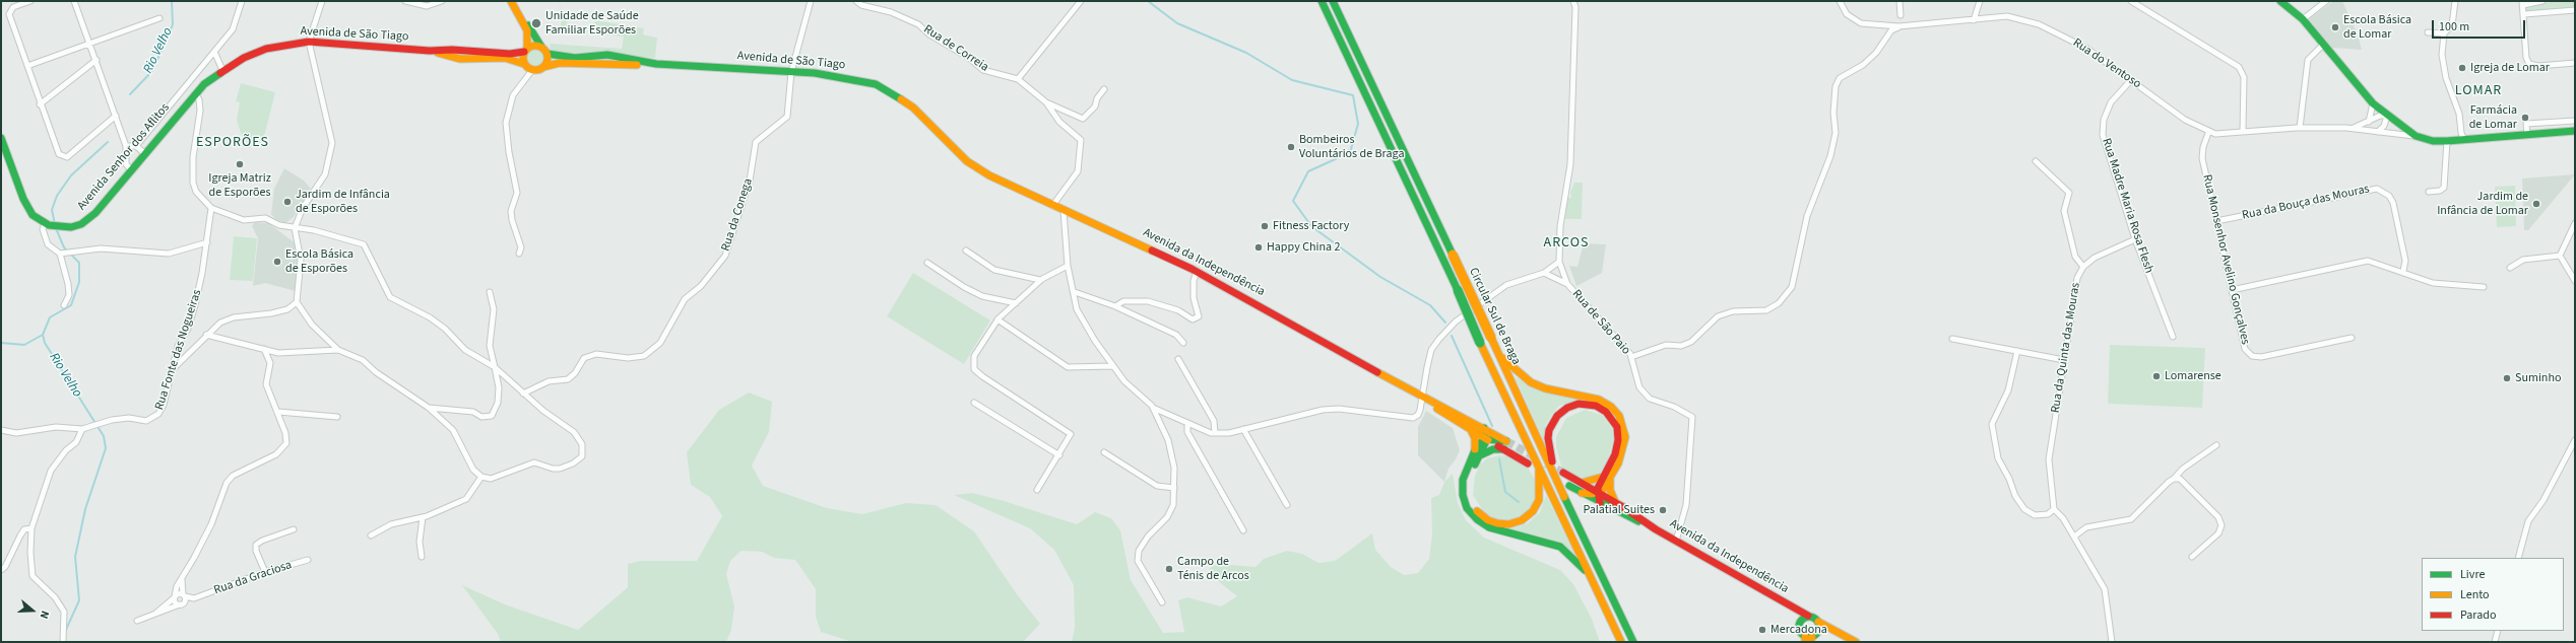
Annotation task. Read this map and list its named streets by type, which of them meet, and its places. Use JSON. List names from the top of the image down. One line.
{"streets":{"main road":["Avenida de São Tiago","Avenida Senhor dos Aflitos","Avenida da Independência","Circular Sul de Braga"],"street":["Rua de Correia","Rua do Ventoso","Rua da Bouça das Mouras","Rua Madre Maria Rosa Flesh","Rua da Conega","Rua Monsenhor Avelino Gonçalves","Rua de São Paio","Rua da Quinta das Mouras","Rua Fonte das Nogueiras","Rua da Graciosa"]},"crossings":[["Avenida de São Tiago","Avenida Senhor dos Aflitos"],["Avenida de São Tiago","Rua da Conega"],["Avenida de São Tiago","Avenida da Independência"],["Rua de Correia","Avenida da Independência"],["Rua do Ventoso","Rua Madre Maria Rosa Flesh"],["Rua do Ventoso","Rua Monsenhor Avelino Gonçalves"],["Rua da Bouça das Mouras","Rua Monsenhor Avelino Gonçalves"],["Rua Madre Maria Rosa Flesh","Rua da Quinta das Mouras"],["Avenida da Independência","Circular Sul de Braga"],["Avenida da Independência","Rua de São Paio"]],"districts":["LOMAR","ESPORÕES","ARCOS"],"water":["Rio Velho"],"places":["Unidade de Saúde Familiar Esporões","Escola Básica de Lomar","Igreja de Lomar","Farmácia de Lomar","Bombeiros Voluntários de Braga","Igreja Matriz de Esporões","Jardim de Infância de Esporões","Jardim de Infância de Lomar","Fitness Factory","Happy China 2","Escola Básica de Esporões","Lomarense","Suminho","Palatial Suites","Campo de Ténis de Arcos","Mercadona"],"legend":["Livre","Lento","Parado"],"scale_bar":"100 m","north":"right"}
